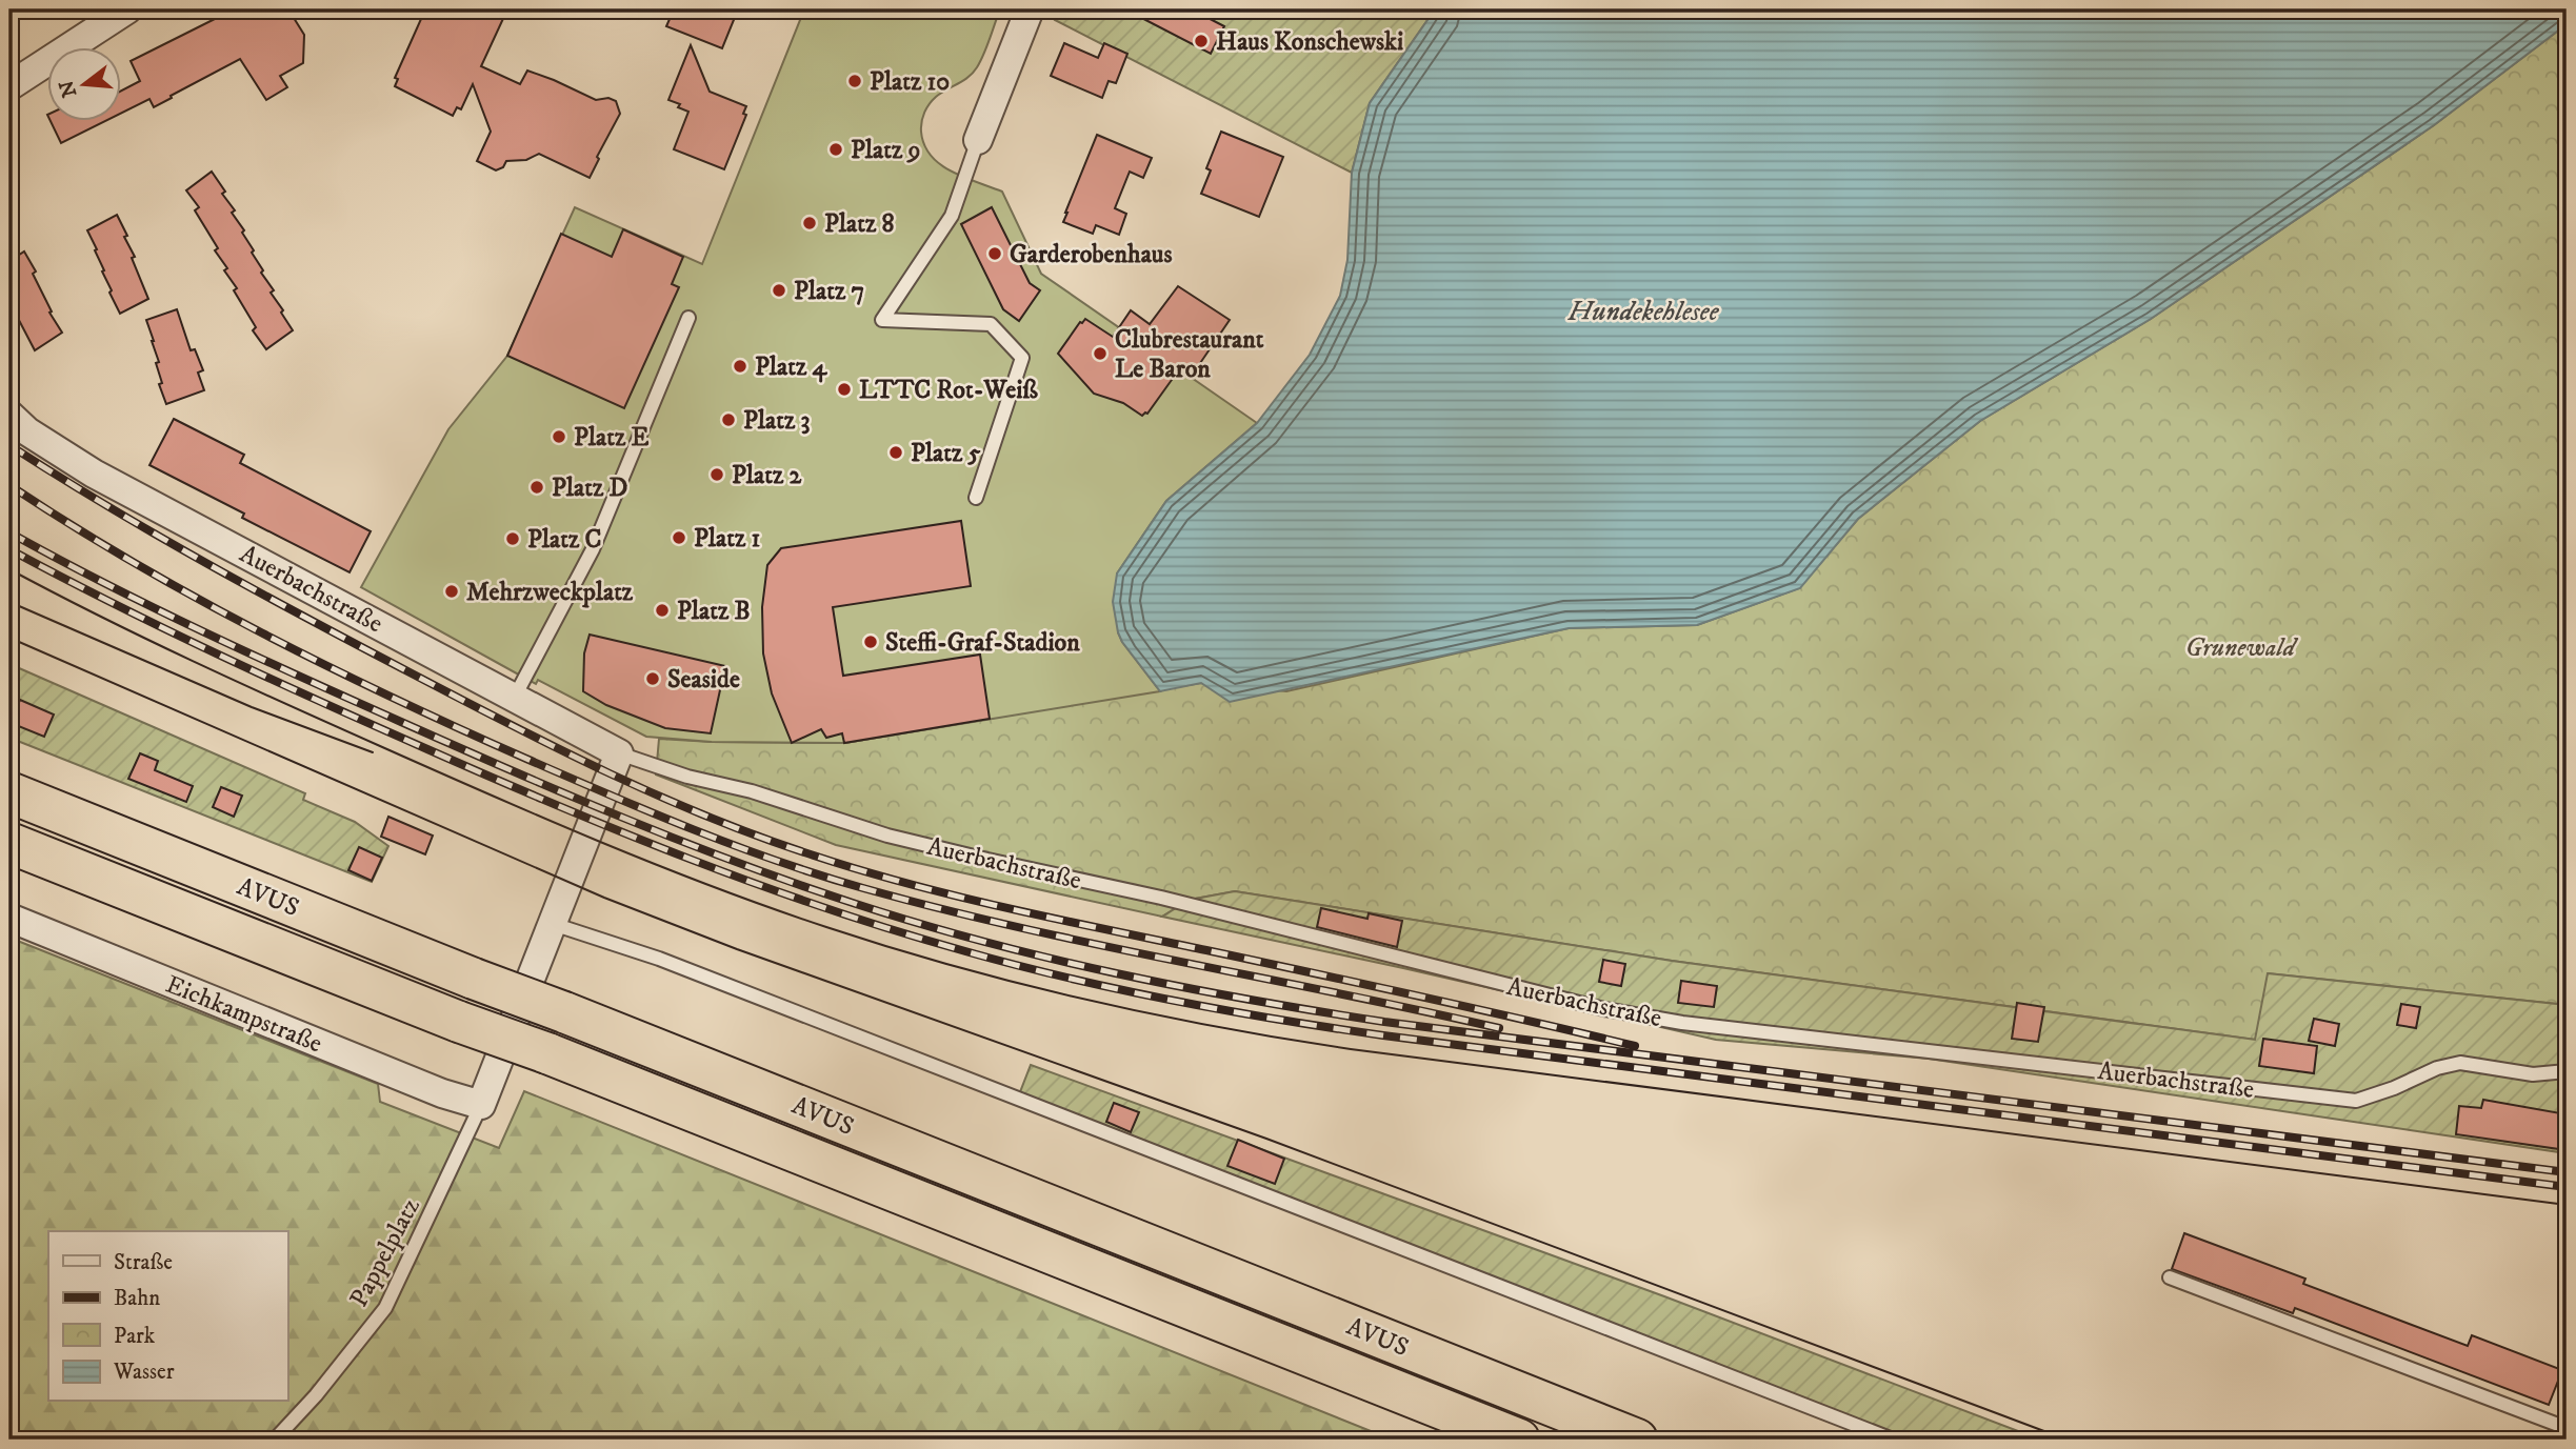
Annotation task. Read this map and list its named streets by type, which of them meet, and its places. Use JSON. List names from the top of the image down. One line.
{"streets":{"highway":["AVUS"],"street":["Auerbachstraße","Eichkampstraße"],"lane":["Pappelplatz"]},"crossings":[["Eichkampstraße","Pappelplatz"]],"water":["Hundekehlesee"],"parks":["Grunewald"],"places":["Haus Konschewski","Platz 10","Platz 9","Platz 8","Garderobenhaus","Platz 7","Clubrestaurant Le Baron","Platz 4","LTTC Rot-Weiß","Platz 3","Platz E","Platz 5","Platz 2","Platz D","Platz 1","Platz C","Mehrzweckplatz","Platz B","Steffi-Graf-Stadion","Seaside"],"legend":["Straße","Bahn","Park","Wasser"],"north":"left"}
